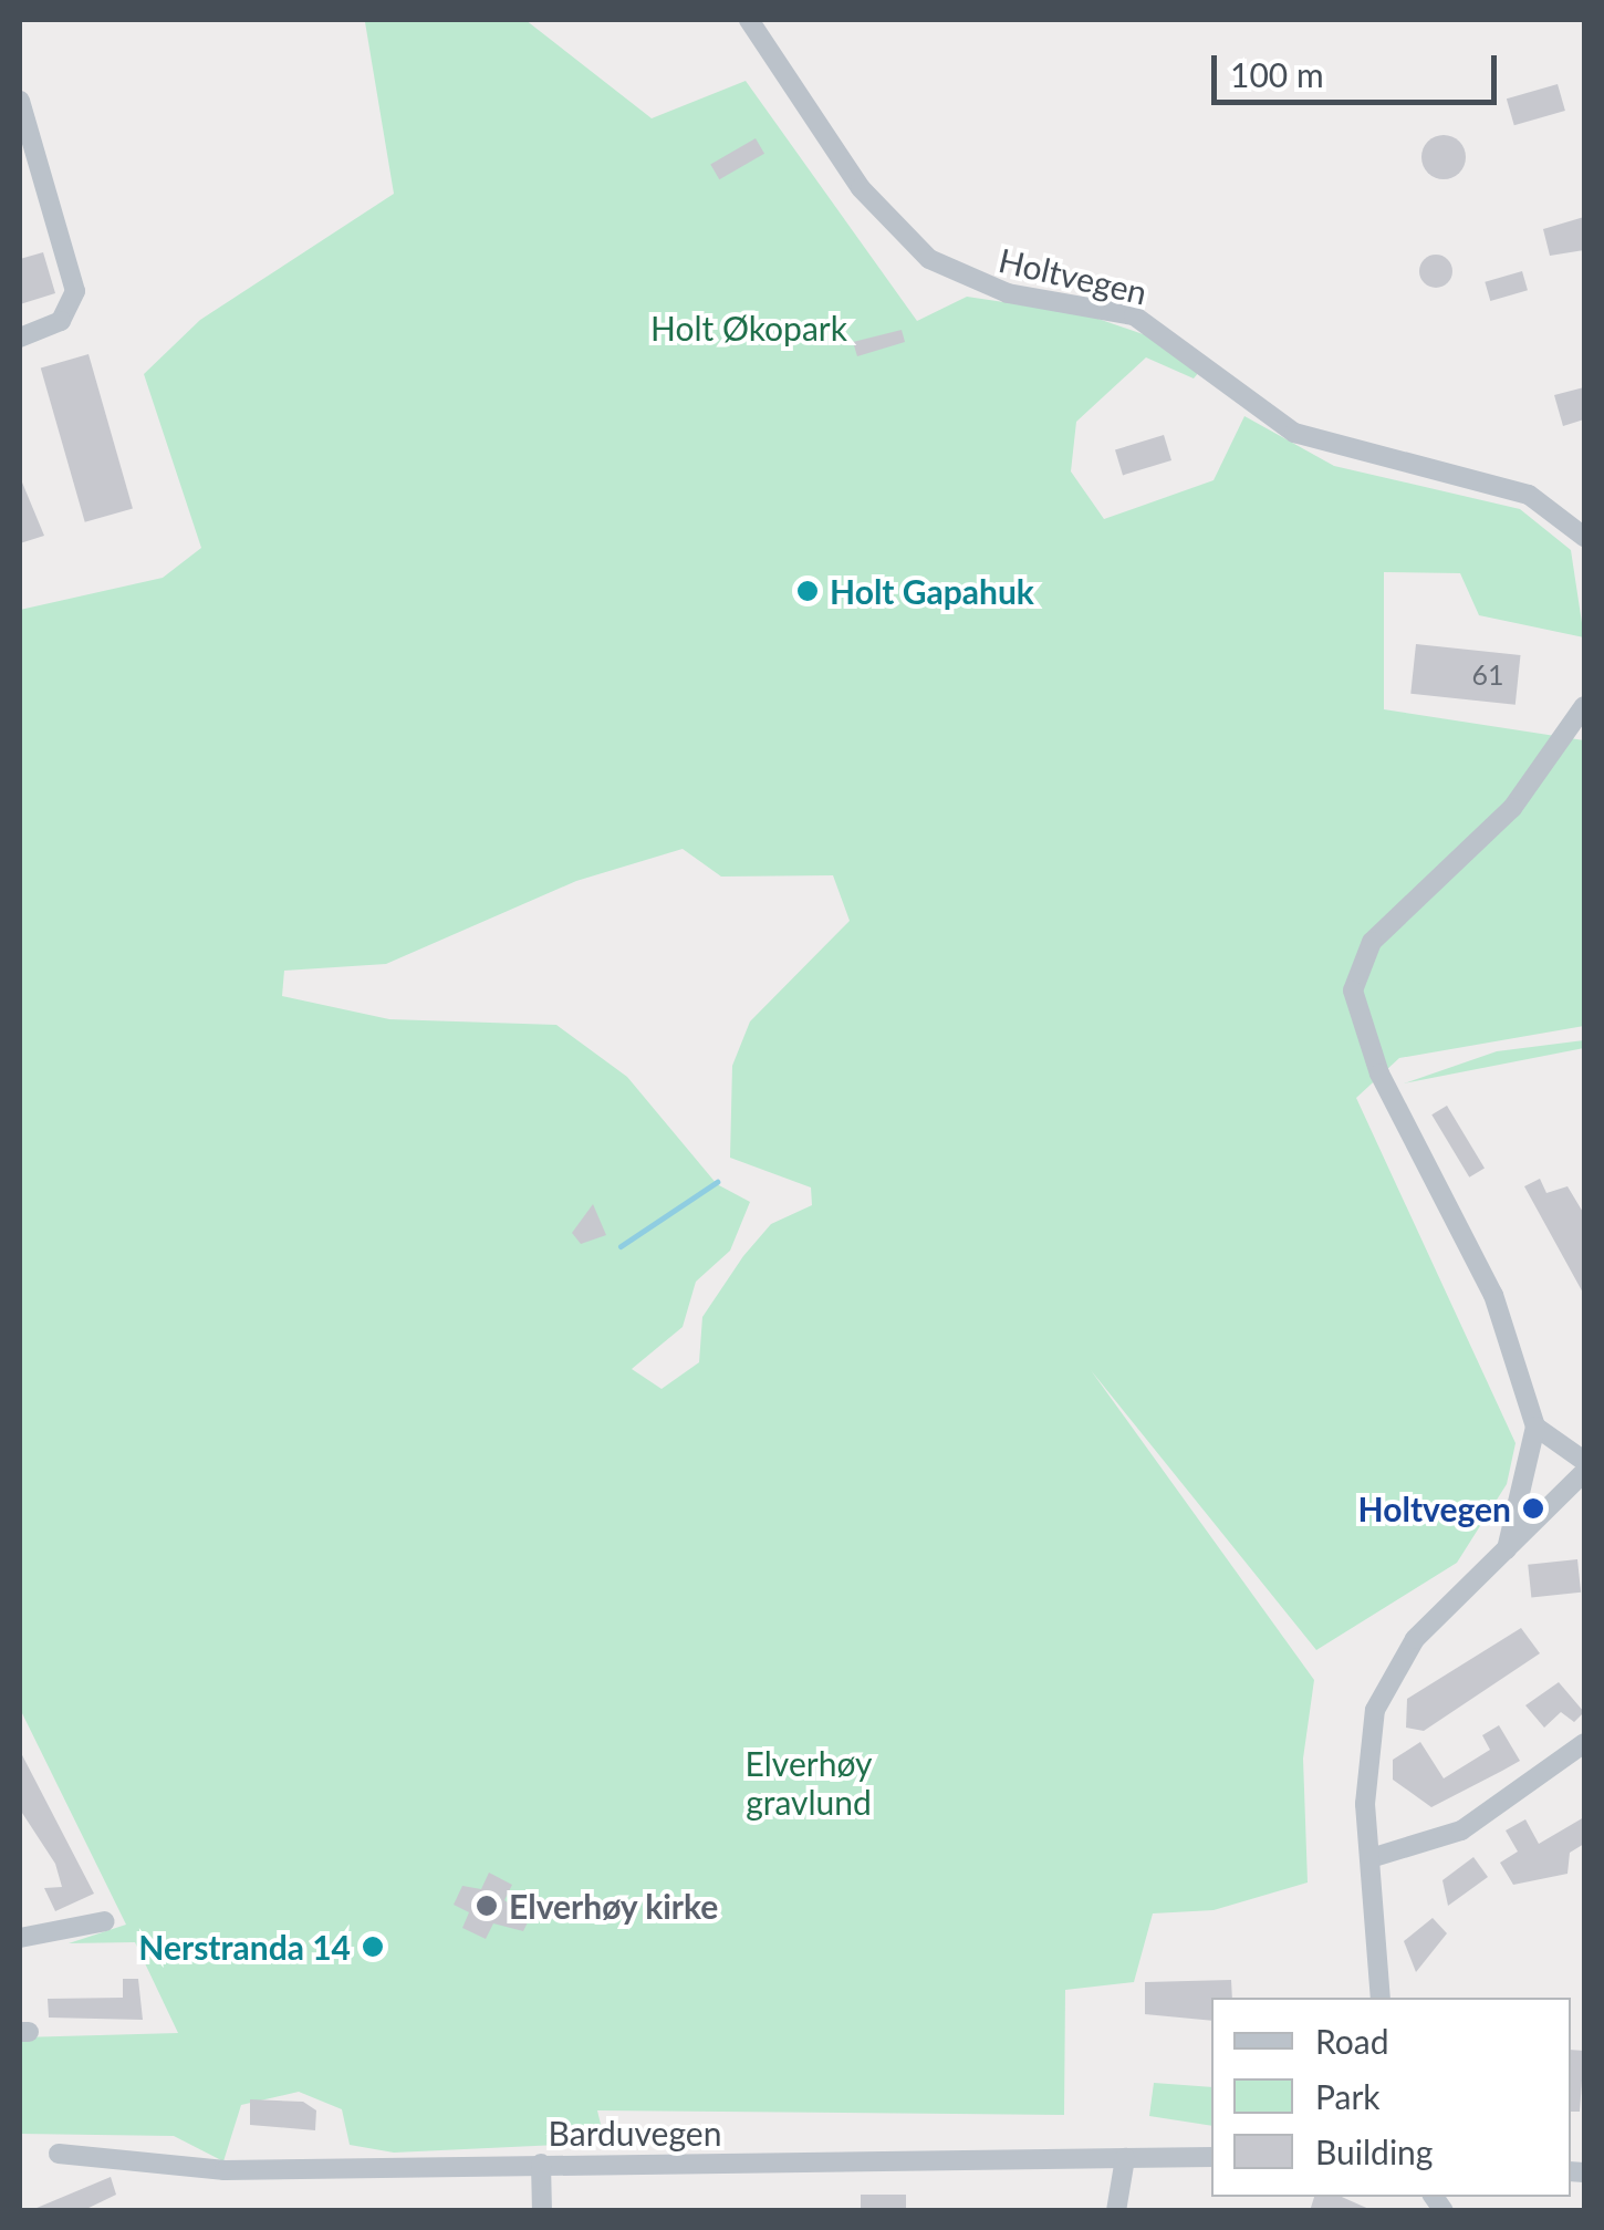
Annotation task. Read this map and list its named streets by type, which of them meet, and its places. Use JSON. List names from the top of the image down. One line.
{"streets":{"street":["Holtvegen","Barduvegen"]},"parks":["Holt Økopark","Elverhøy gravlund"],"places":["Holt Gapahuk","Holtvegen","Elverhøy kirke","Nerstranda 14"],"house_numbers":["61"],"legend":["Road","Park","Building"],"scale_bar":"100 m"}
